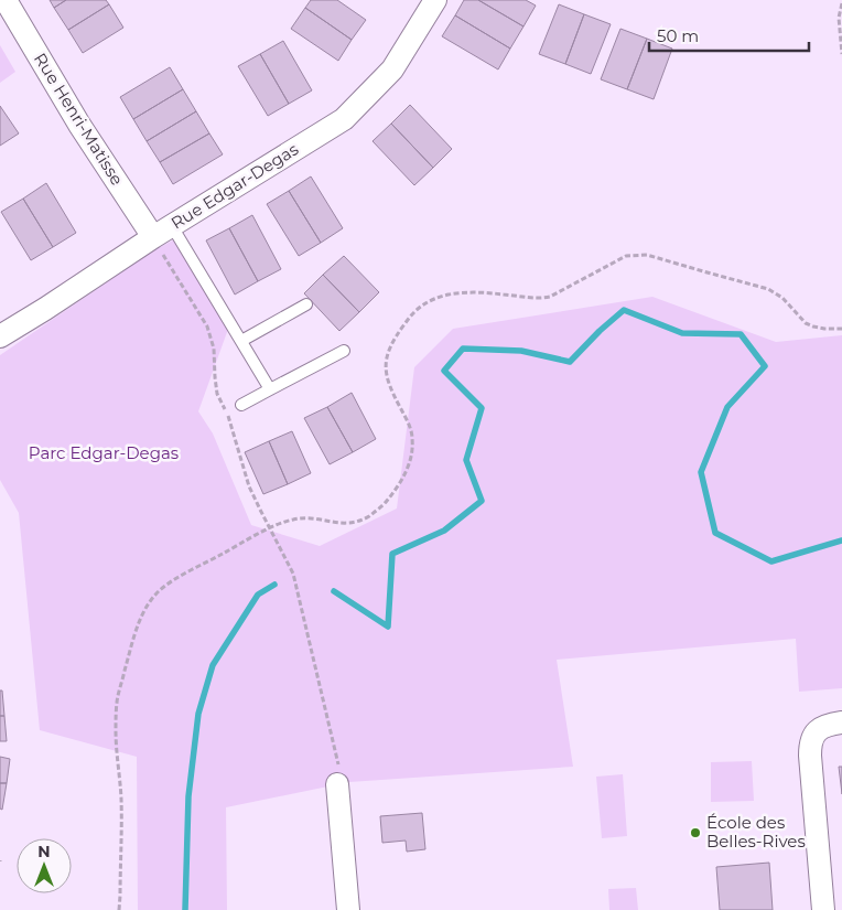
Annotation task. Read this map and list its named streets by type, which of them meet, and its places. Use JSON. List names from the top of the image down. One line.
{"streets":{"street":["Rue Henri-Matisse","Rue Edgar-Degas"]},"crossings":[["Rue Henri-Matisse","Rue Edgar-Degas"]],"parks":["Parc Edgar-Degas"],"places":["École des Belles-Rives"],"scale_bar":"50 m","north":"top"}
